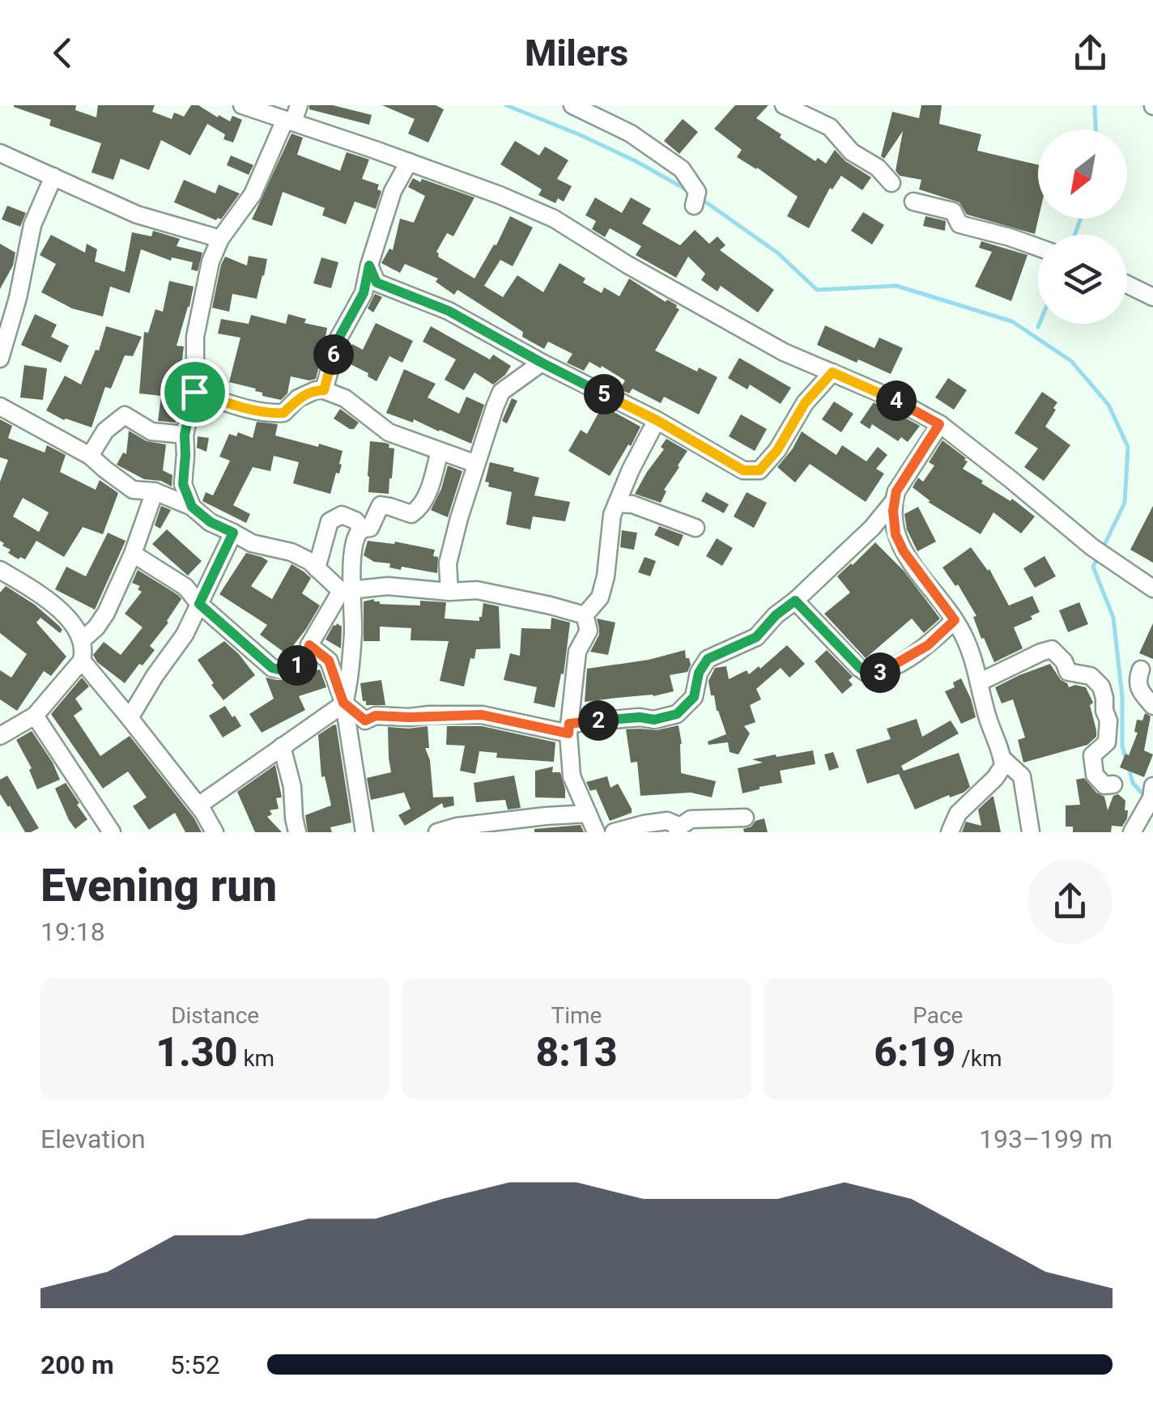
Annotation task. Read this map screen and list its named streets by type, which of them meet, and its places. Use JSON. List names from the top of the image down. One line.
{"north":"bottom left","page":{"header":"Milers","pins":["6","5","4","1","3","2"],"heading":["Evening run","19:18"],"stats":[["Distance","1.30 km"],["Time","8:13"],["Pace","6:19 /km"]],"chart":["Elevation","193–199 m"],"list":[{"name":"200 m","note":"5:52"}]}}
